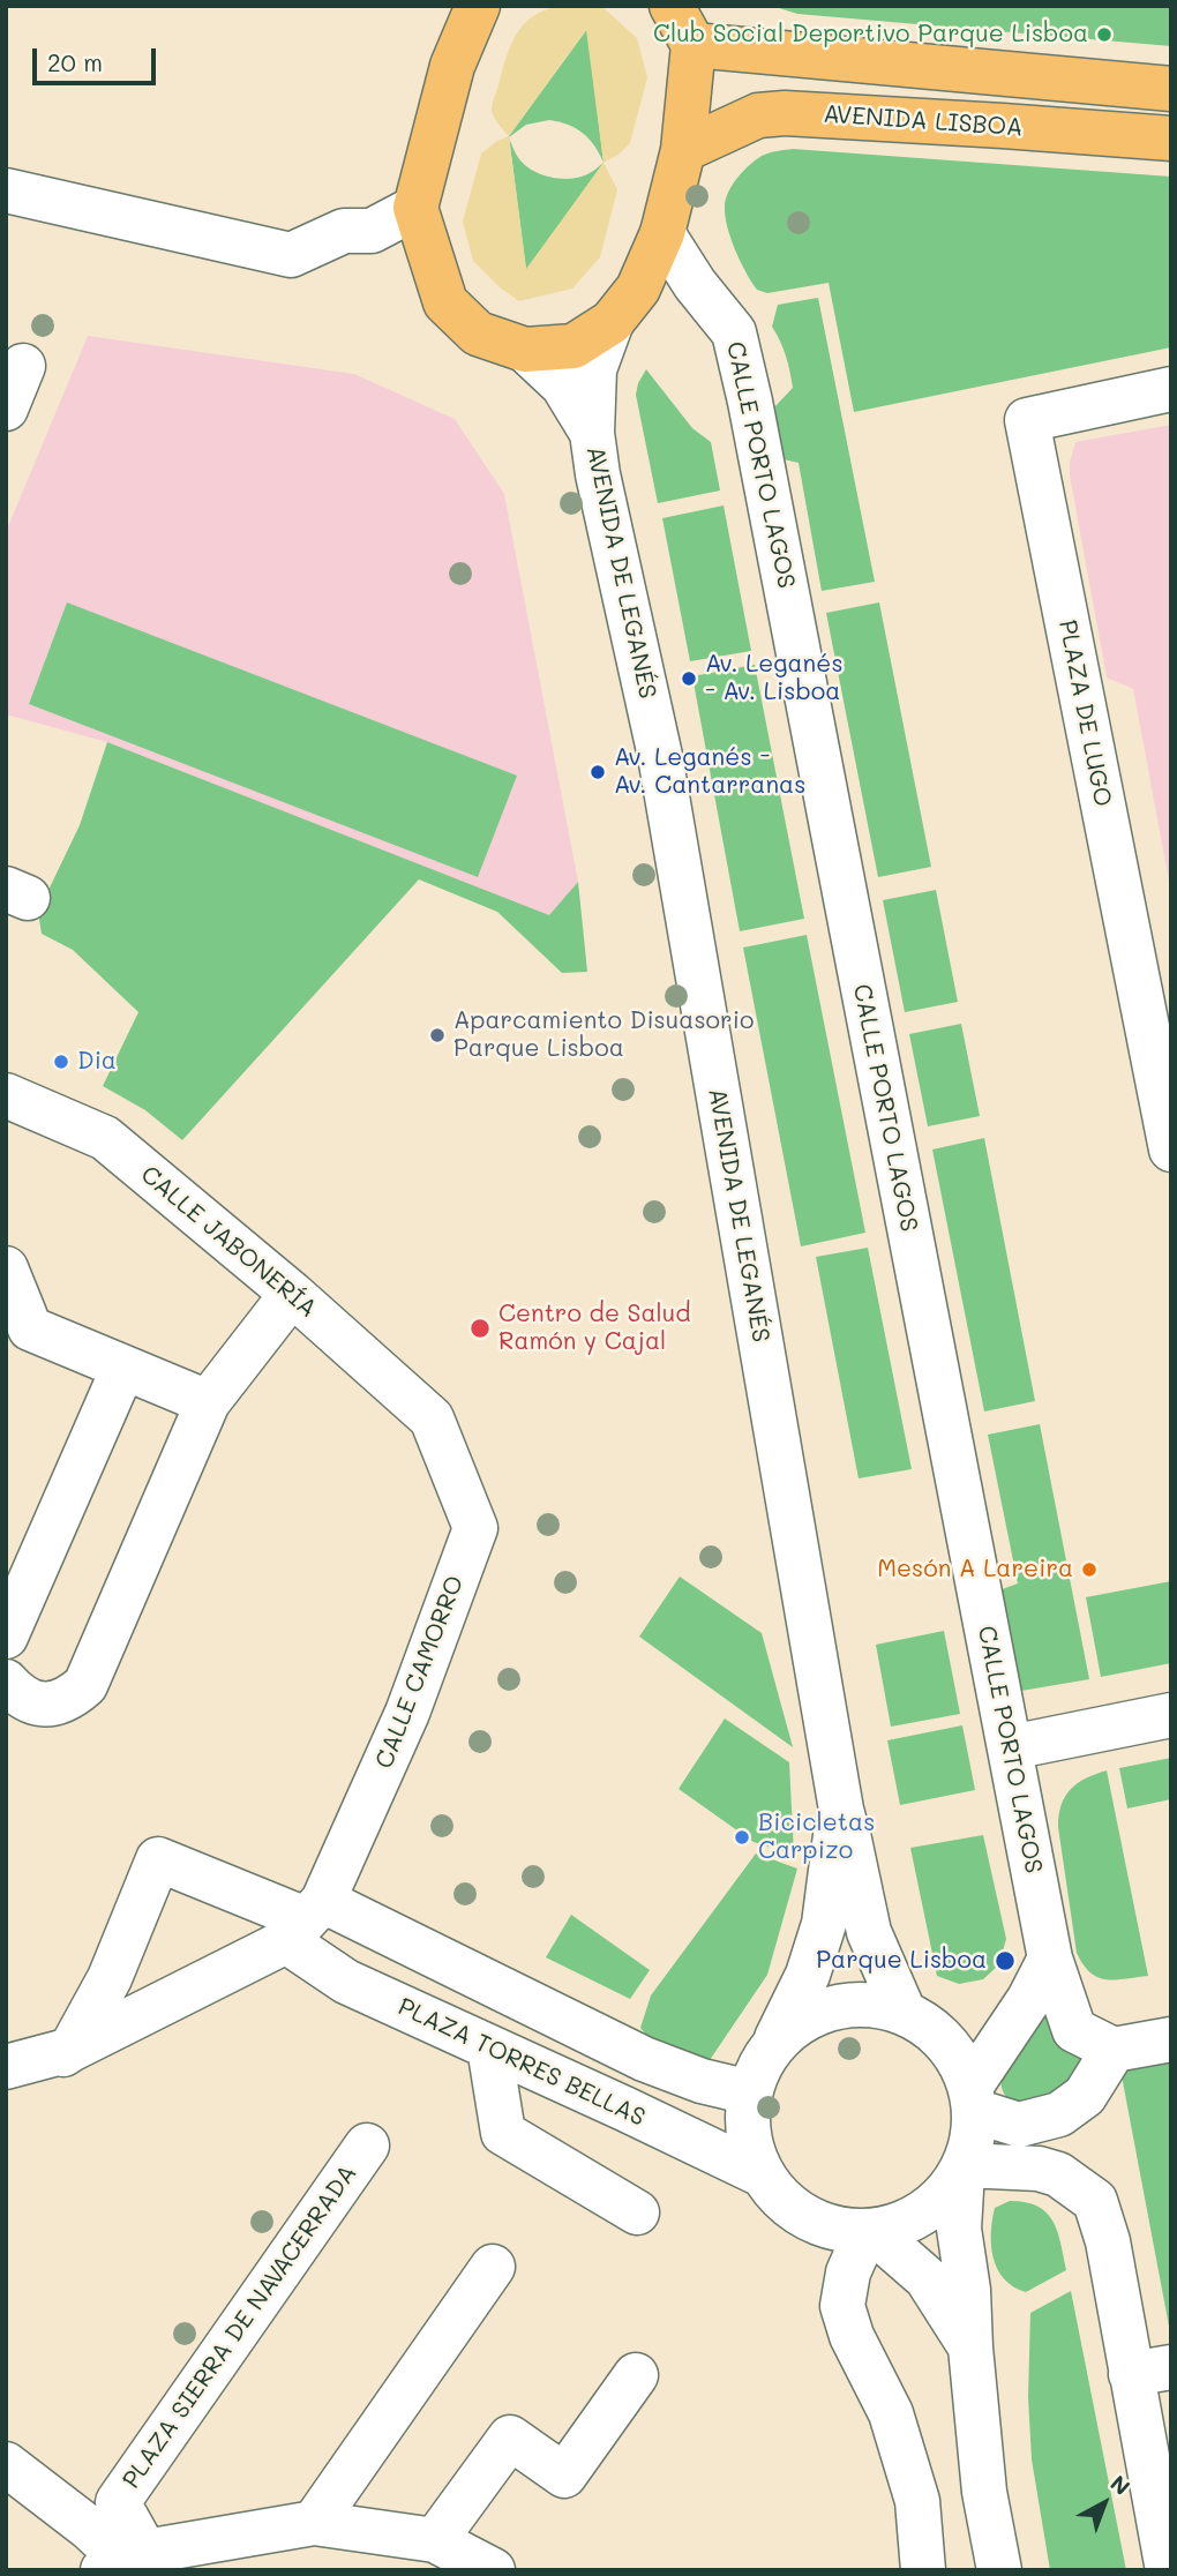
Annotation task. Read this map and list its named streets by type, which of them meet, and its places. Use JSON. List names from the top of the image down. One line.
{"streets":{"main road":["AVENIDA LISBOA"],"street":["CALLE PORTO LAGOS","AVENIDA DE LEGANÉS","PLAZA DE LUGO","CALLE JABONERÍA","CALLE CAMORRO","PLAZA TORRES BELLAS","PLAZA SIERRA DE NAVACERRADA"]},"crossings":[["AVENIDA DE LEGANÉS","PLAZA TORRES BELLAS"],["CALLE JABONERÍA","CALLE CAMORRO"],["CALLE CAMORRO","PLAZA TORRES BELLAS"]],"places":["Club Social Deportivo Parque Lisboa","Av. Leganés - Av. Lisboa","Av. Leganés - Av. Cantarranas","Aparcamiento Disuasorio Parque Lisboa","Dia","Centro de Salud Ramón y Cajal","Mesón A Lareira","Bicicletas Carpizo","Parque Lisboa"],"scale_bar":"20 m","north":"top right"}
